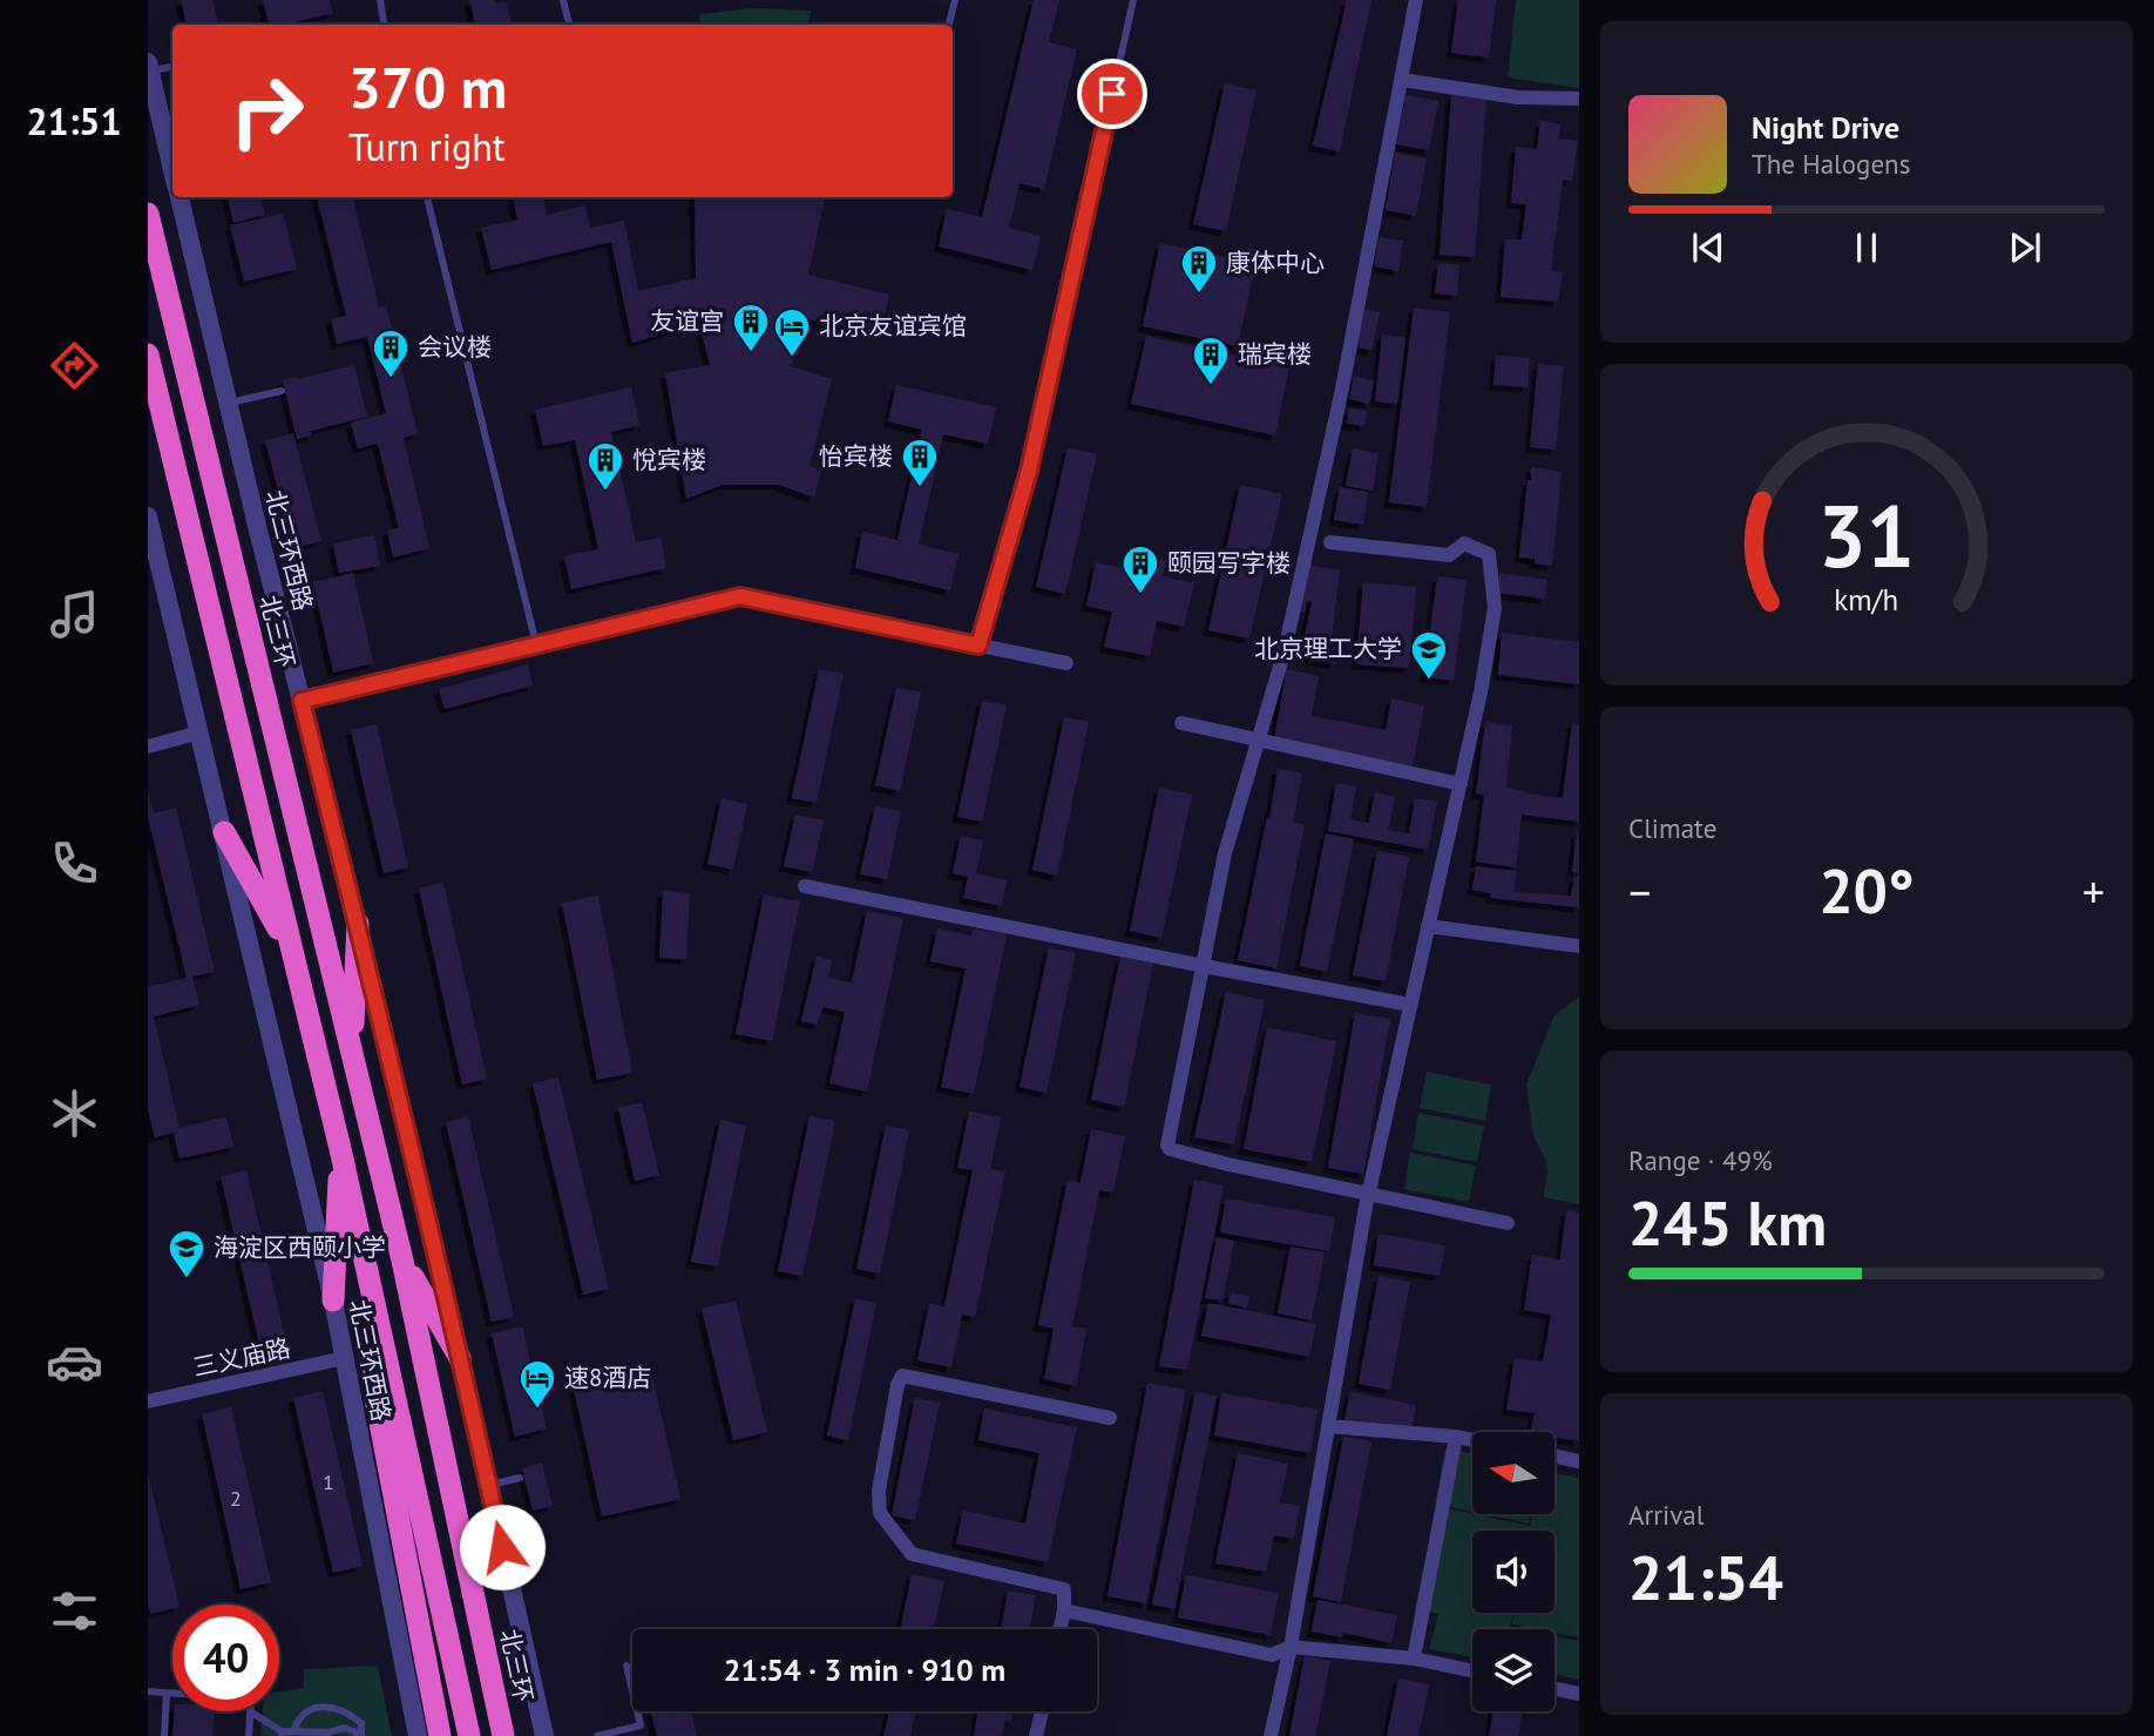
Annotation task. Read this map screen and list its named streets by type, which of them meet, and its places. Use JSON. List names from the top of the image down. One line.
{"streets":{"highway":["北三环"],"street":["北三环西路","三义庙路"]},"crossings":[["北三环西路","三义庙路"]],"places":{"building":["康体中心","友谊宫","会议楼","瑞宾楼","怡宾楼","悅宾楼","颐园写字楼"],"hotel":["北京友谊宾馆","速8酒店"],"school or university":["北京理工大学","海淀区西颐小学"]},"house_numbers":["1","2"],"north":"left","page":{"tabs":"21:51","turn":["370 m","Turn right"],"song":["Night Drive","The Halogens"],"tile":["Climate",["Range · 49%","245 km"],["Arrival","21:54"]],"heat":["−","20°","+"],"limit":"40","trip":"21:54 · 3 min · 910 m","gauge":["31","km/h"]}}
